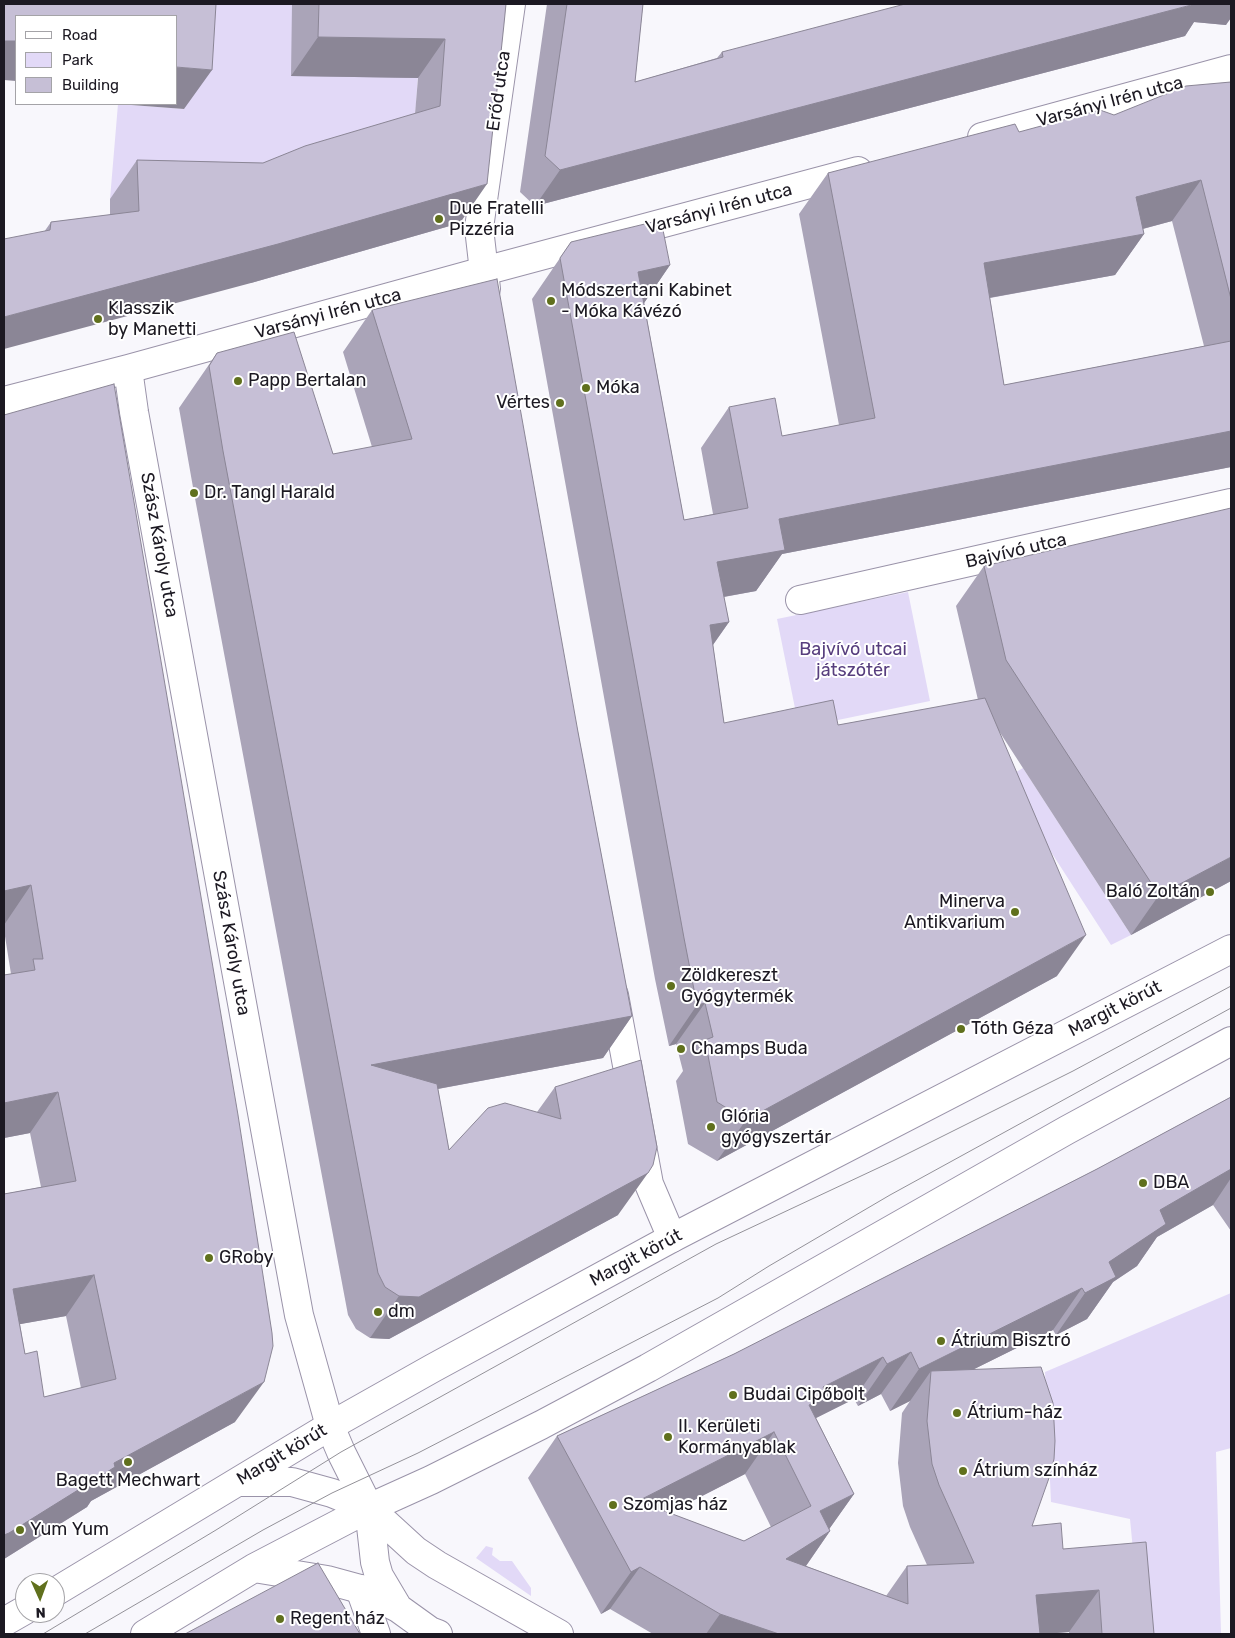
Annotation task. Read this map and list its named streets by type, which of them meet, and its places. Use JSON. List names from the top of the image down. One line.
{"streets":{"street":["Erőd utca","Varsányi Irén utca","Szász Károly utca","Bajvívó utca","Margit körút"]},"crossings":[["Erőd utca","Varsányi Irén utca"],["Varsányi Irén utca","Szász Károly utca"],["Szász Károly utca","Margit körút"]],"parks":["Bajvívó utcai játszótér"],"places":["Due Fratelli Pizzéria","Módszertani Kabinet - Móka Kávézó","Klasszik by Manetti","Papp Bertalan","Móka","Vértes","Dr. Tangl Harald","Baló Zoltán","Minerva Antikvarium","Zöldkereszt Gyógytermék","Tóth Géza","Champs Buda","Glória gyógyszertár","DBA","GRoby","dm","Átrium Bisztró","Budai Cipőbolt","Átrium-ház","II. Kerületi Kormányablak","Bagett Mechwart","Átrium színház","Szomjas ház","Yum Yum","Regent ház"],"legend":["Road","Park","Building"],"north":"bottom"}
